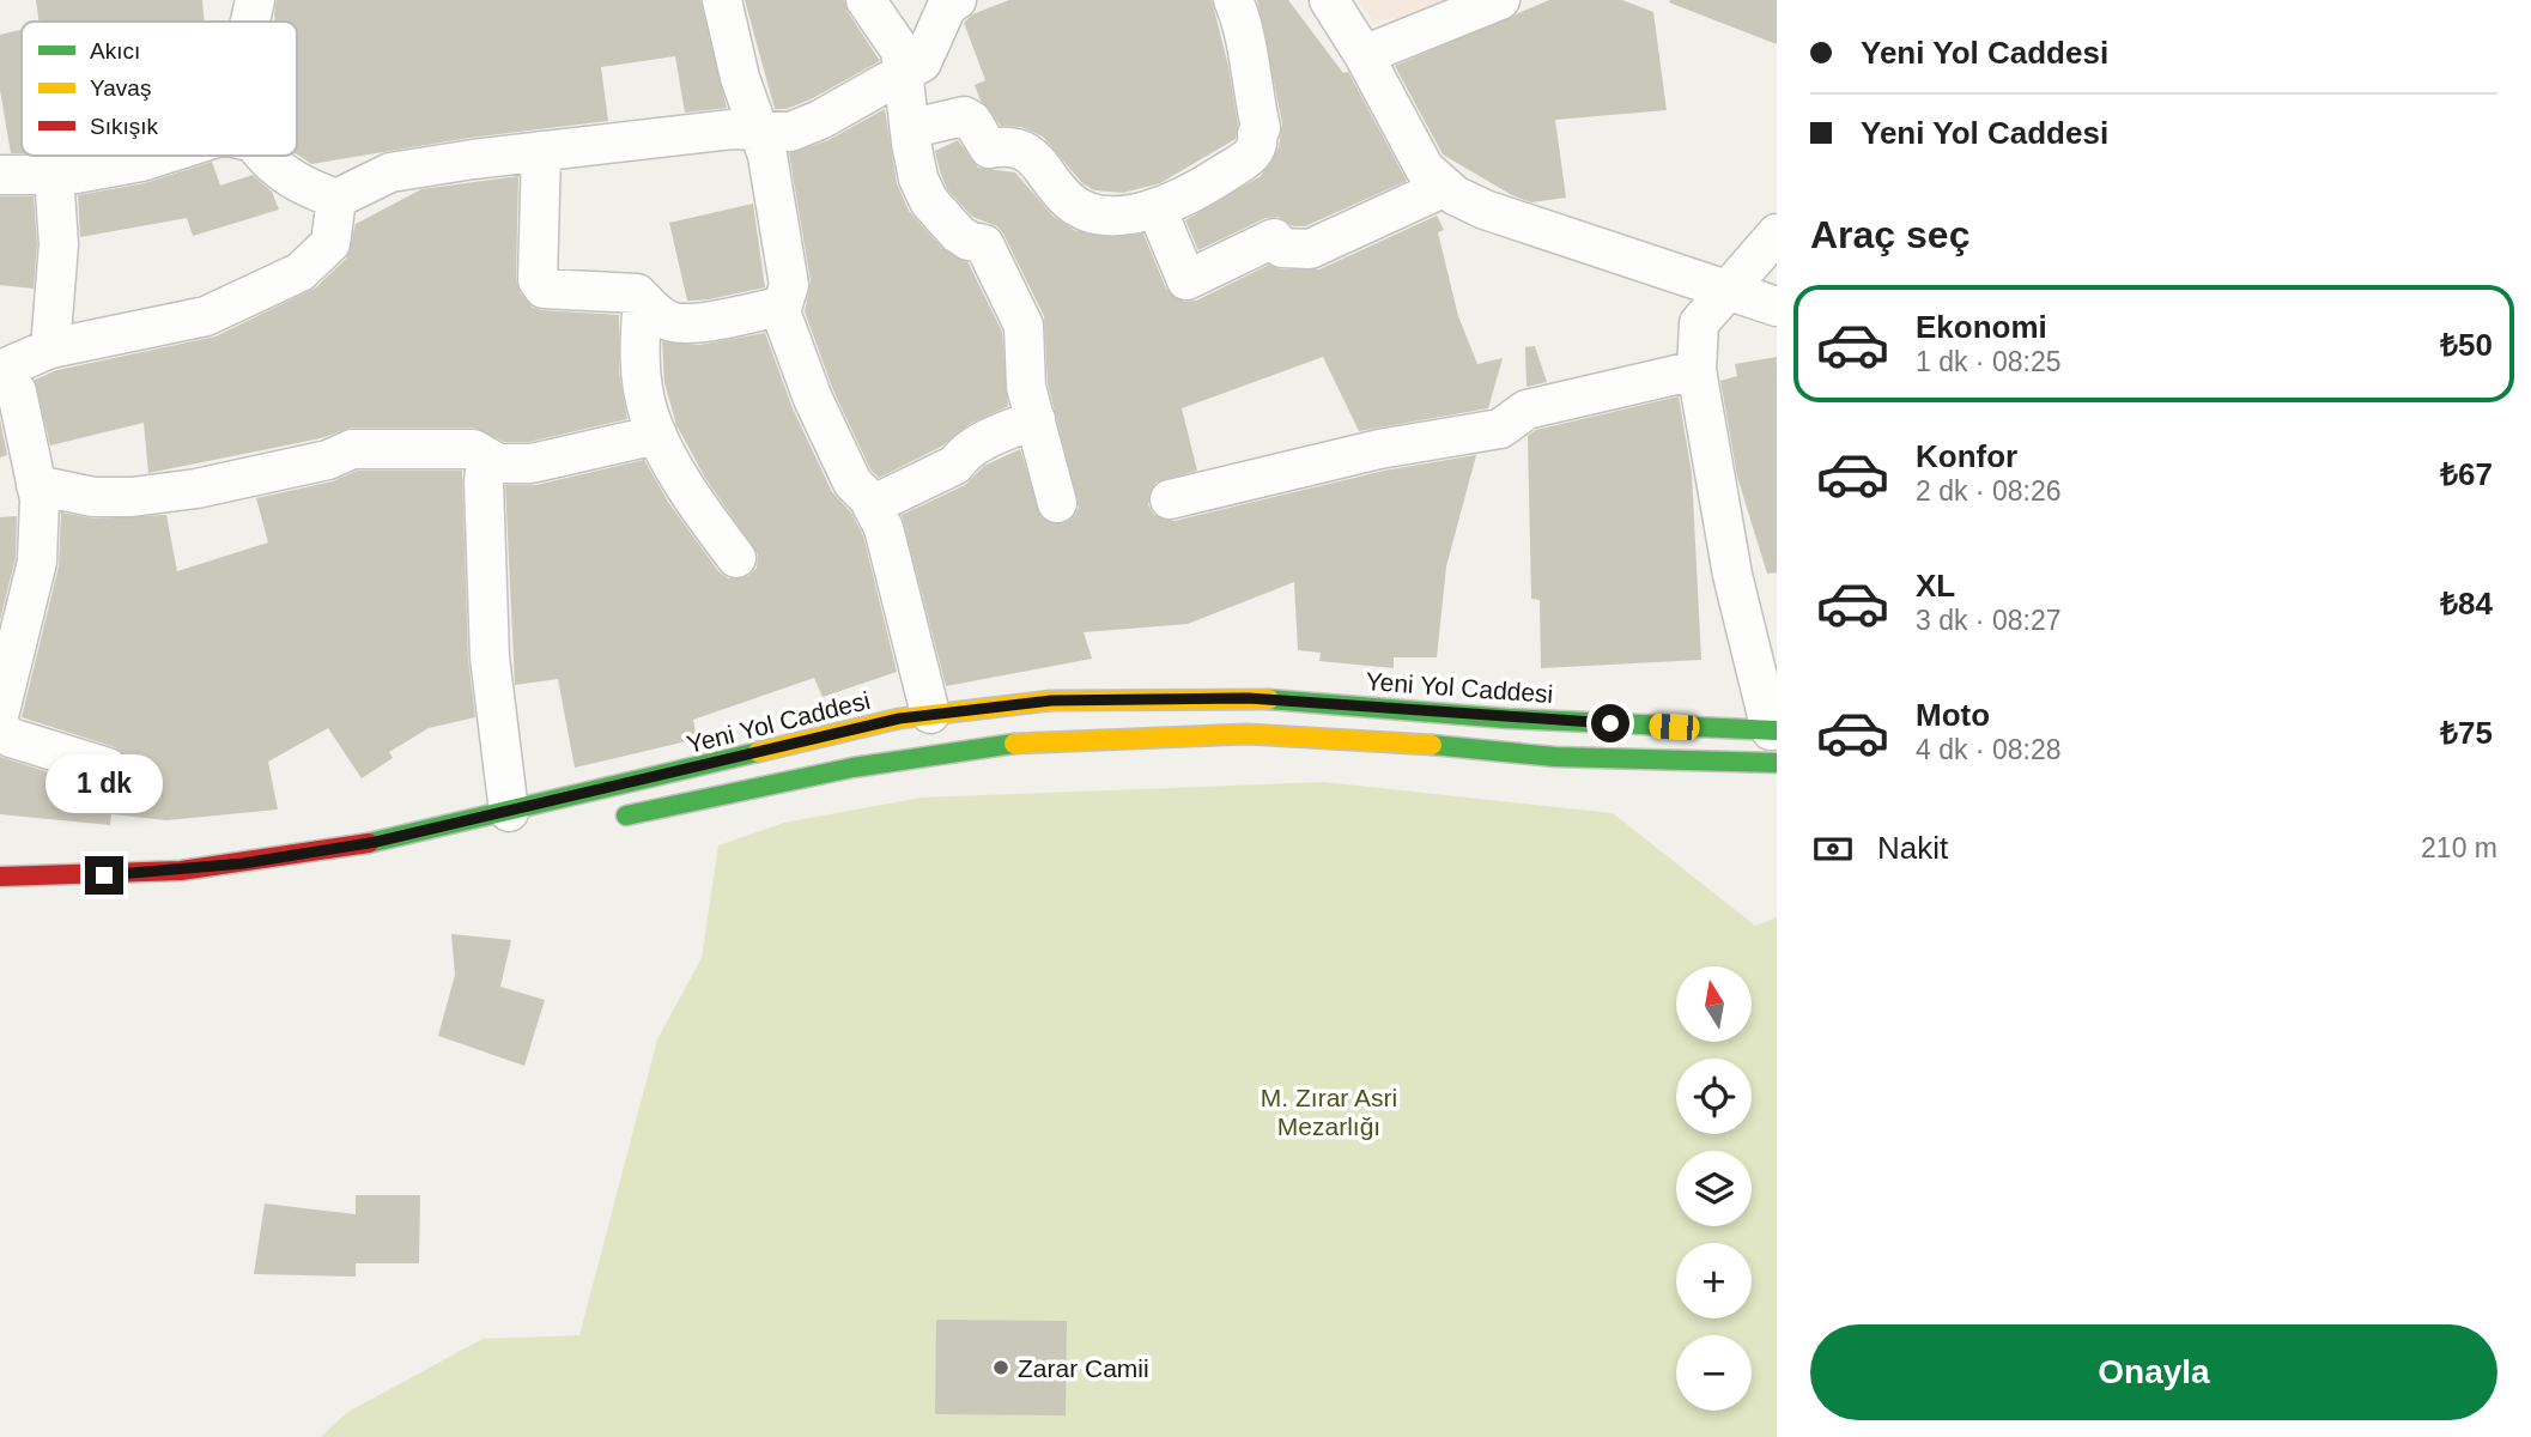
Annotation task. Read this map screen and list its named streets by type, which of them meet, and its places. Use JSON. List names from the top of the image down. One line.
{"streets":{"main road":["Yeni Yol Caddesi"]},"parks":["M. Zırar Asri Mezarlığı"],"places":["Zarar Camii"],"legend":["Akıcı","Yavaş","Sıkışık"],"north":"top","page":{"banner":["Yeni Yol Caddesi","Yeni Yol Caddesi"],"heading":"Araç seç","list":[{"name":"Ekonomi","note":"1 dk · 08:25","value":"₺50"},{"name":"Konfor","note":"2 dk · 08:26","value":"₺67"},{"name":"XL","note":"3 dk · 08:27","value":"₺84"},{"name":"Moto","note":"4 dk · 08:28","value":"₺75"}],"bubble":"1 dk","pay":["Nakit","210 m"],"map_buttons":["+","−"],"buttons":"Onayla"}}
